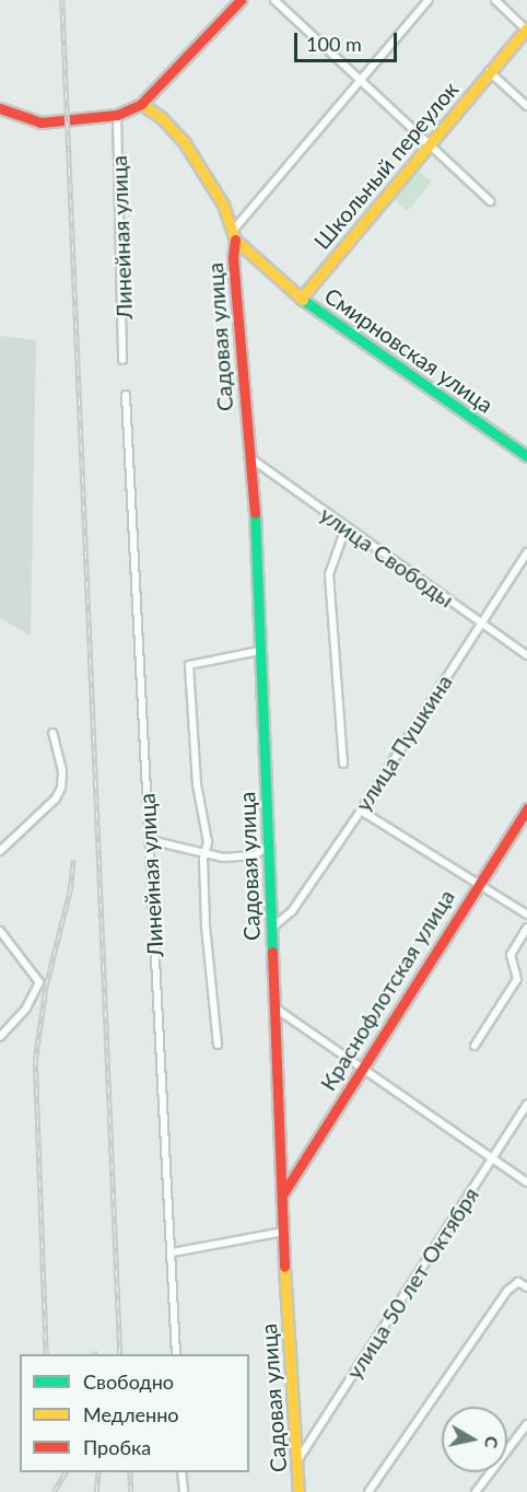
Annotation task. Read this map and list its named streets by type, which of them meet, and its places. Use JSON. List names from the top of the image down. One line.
{"streets":{"street":["Школьный переулок","Линейная улица","Садовая улица","Смирновская улица","улица Свободы","улица Пушкина","Краснофлотская улица","улица 50 лет Октября"]},"crossings":[["Школьный переулок","Смирновская улица"],["Садовая улица","Смирновская улица"],["Садовая улица","улица Свободы"],["Садовая улица","улица Пушкина"],["Садовая улица","Краснофлотская улица"],["Садовая улица","улица 50 лет Октября"],["улица Свободы","улица Пушкина"]],"legend":["Свободно","Медленно","Пробка"],"scale_bar":"100 m","north":"right"}
